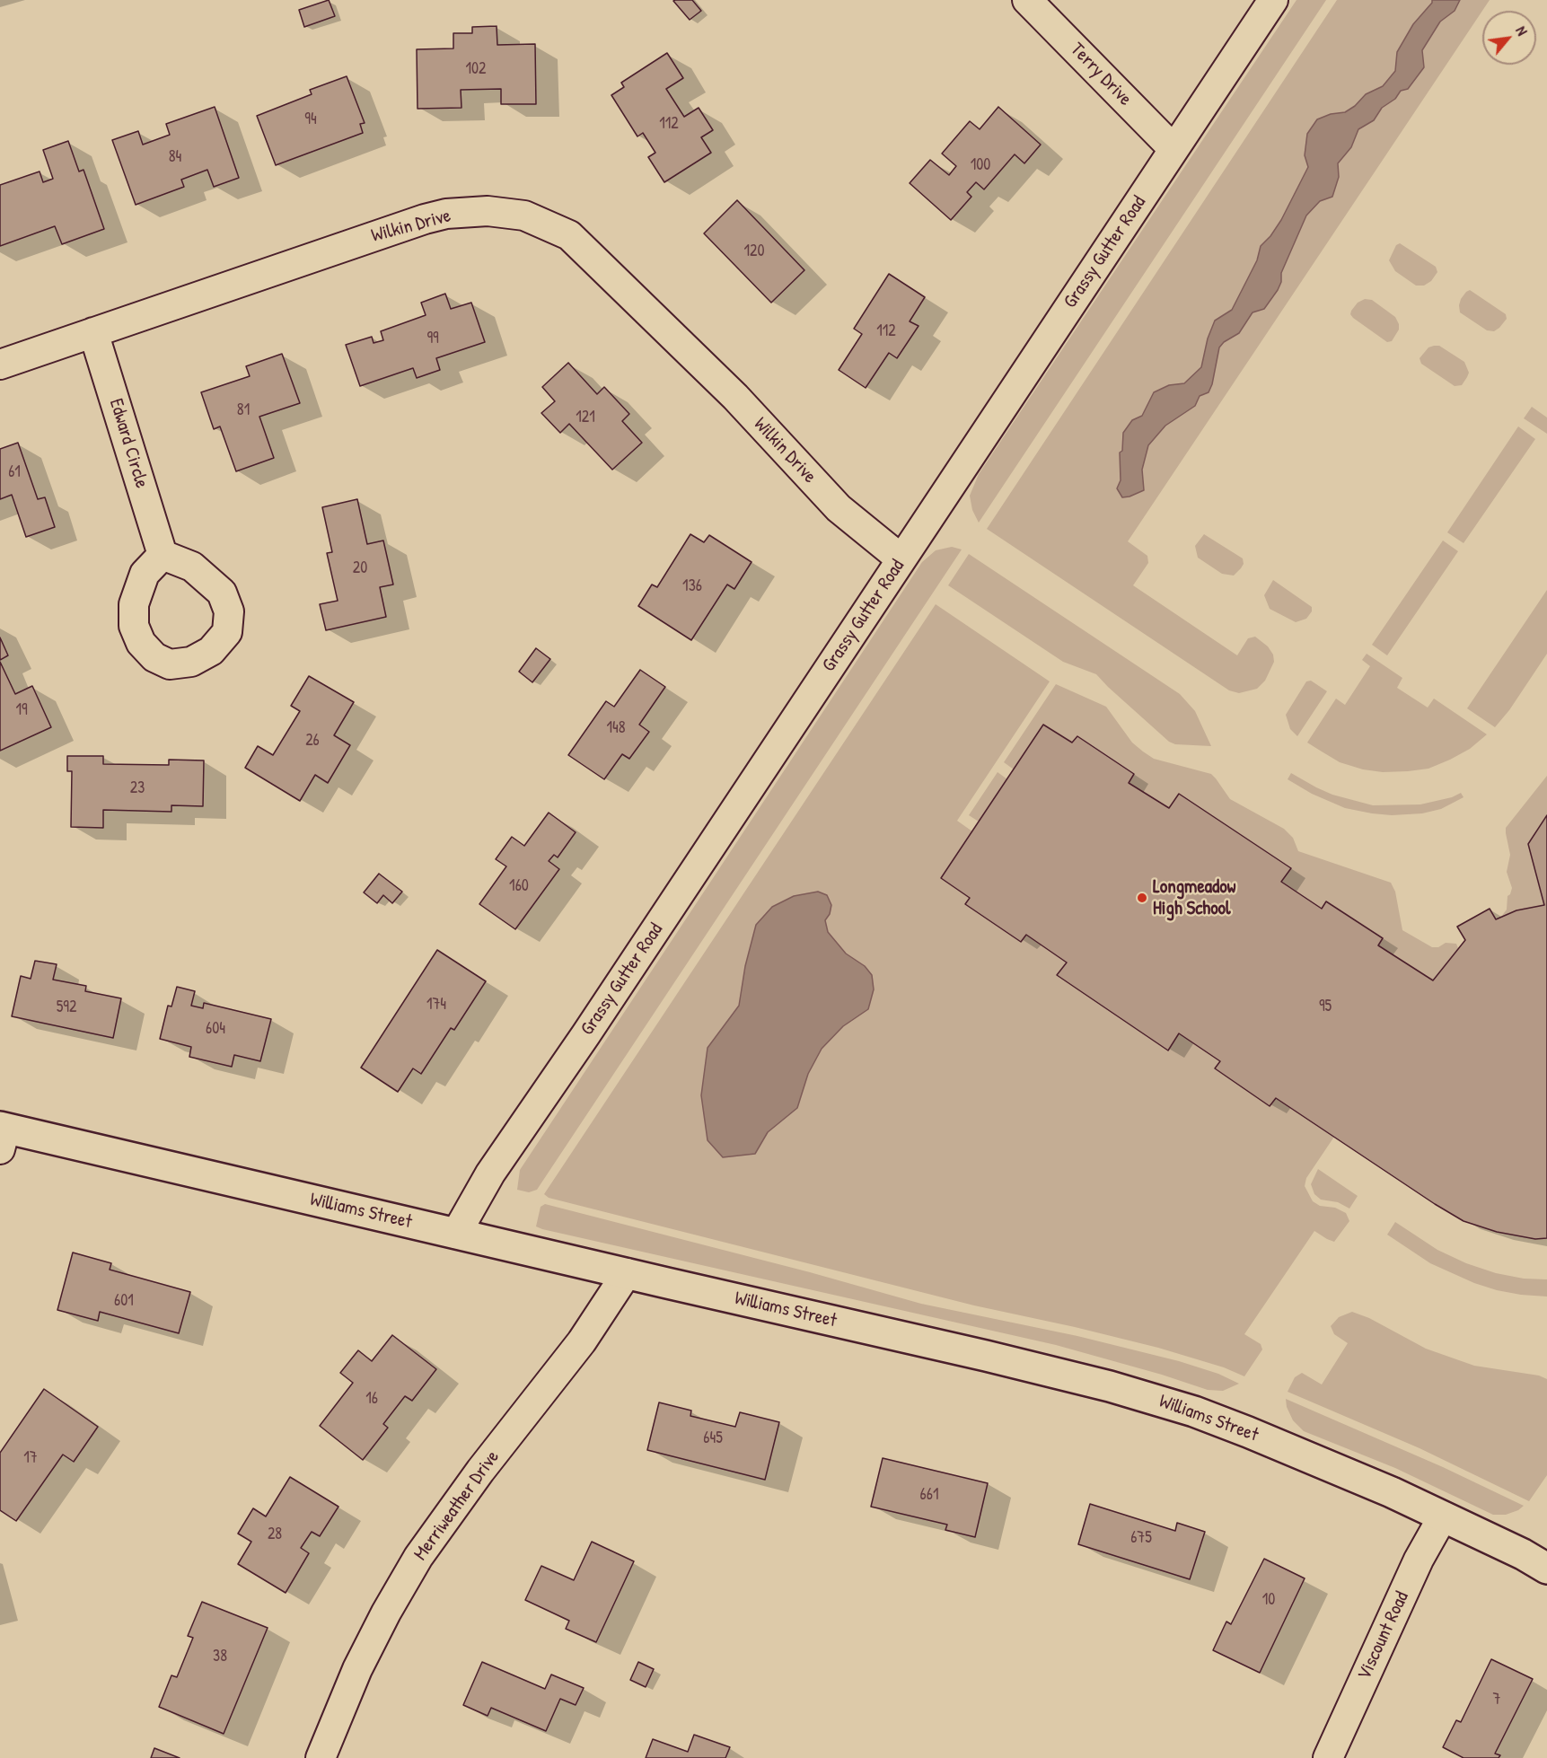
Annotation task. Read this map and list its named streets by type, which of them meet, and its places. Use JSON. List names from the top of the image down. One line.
{"streets":{"main road":["Williams Street"],"street":["Terry Drive","Wilkin Drive","Grassy Gutter Road","Edward Circle","Merriweather Drive","Viscount Road"]},"crossings":[["Terry Drive","Grassy Gutter Road"],["Wilkin Drive","Grassy Gutter Road"],["Wilkin Drive","Edward Circle"],["Grassy Gutter Road","Williams Street"],["Williams Street","Merriweather Drive"],["Williams Street","Viscount Road"]],"places":["Longmeadow High School"],"house_numbers":["102","94","112","84","100","120","112","99","81","121","61","20","136","19","148","26","23","160","174","95","592","604","601","16","645","17","661","28","675","10","38","7"],"north":"top right"}
